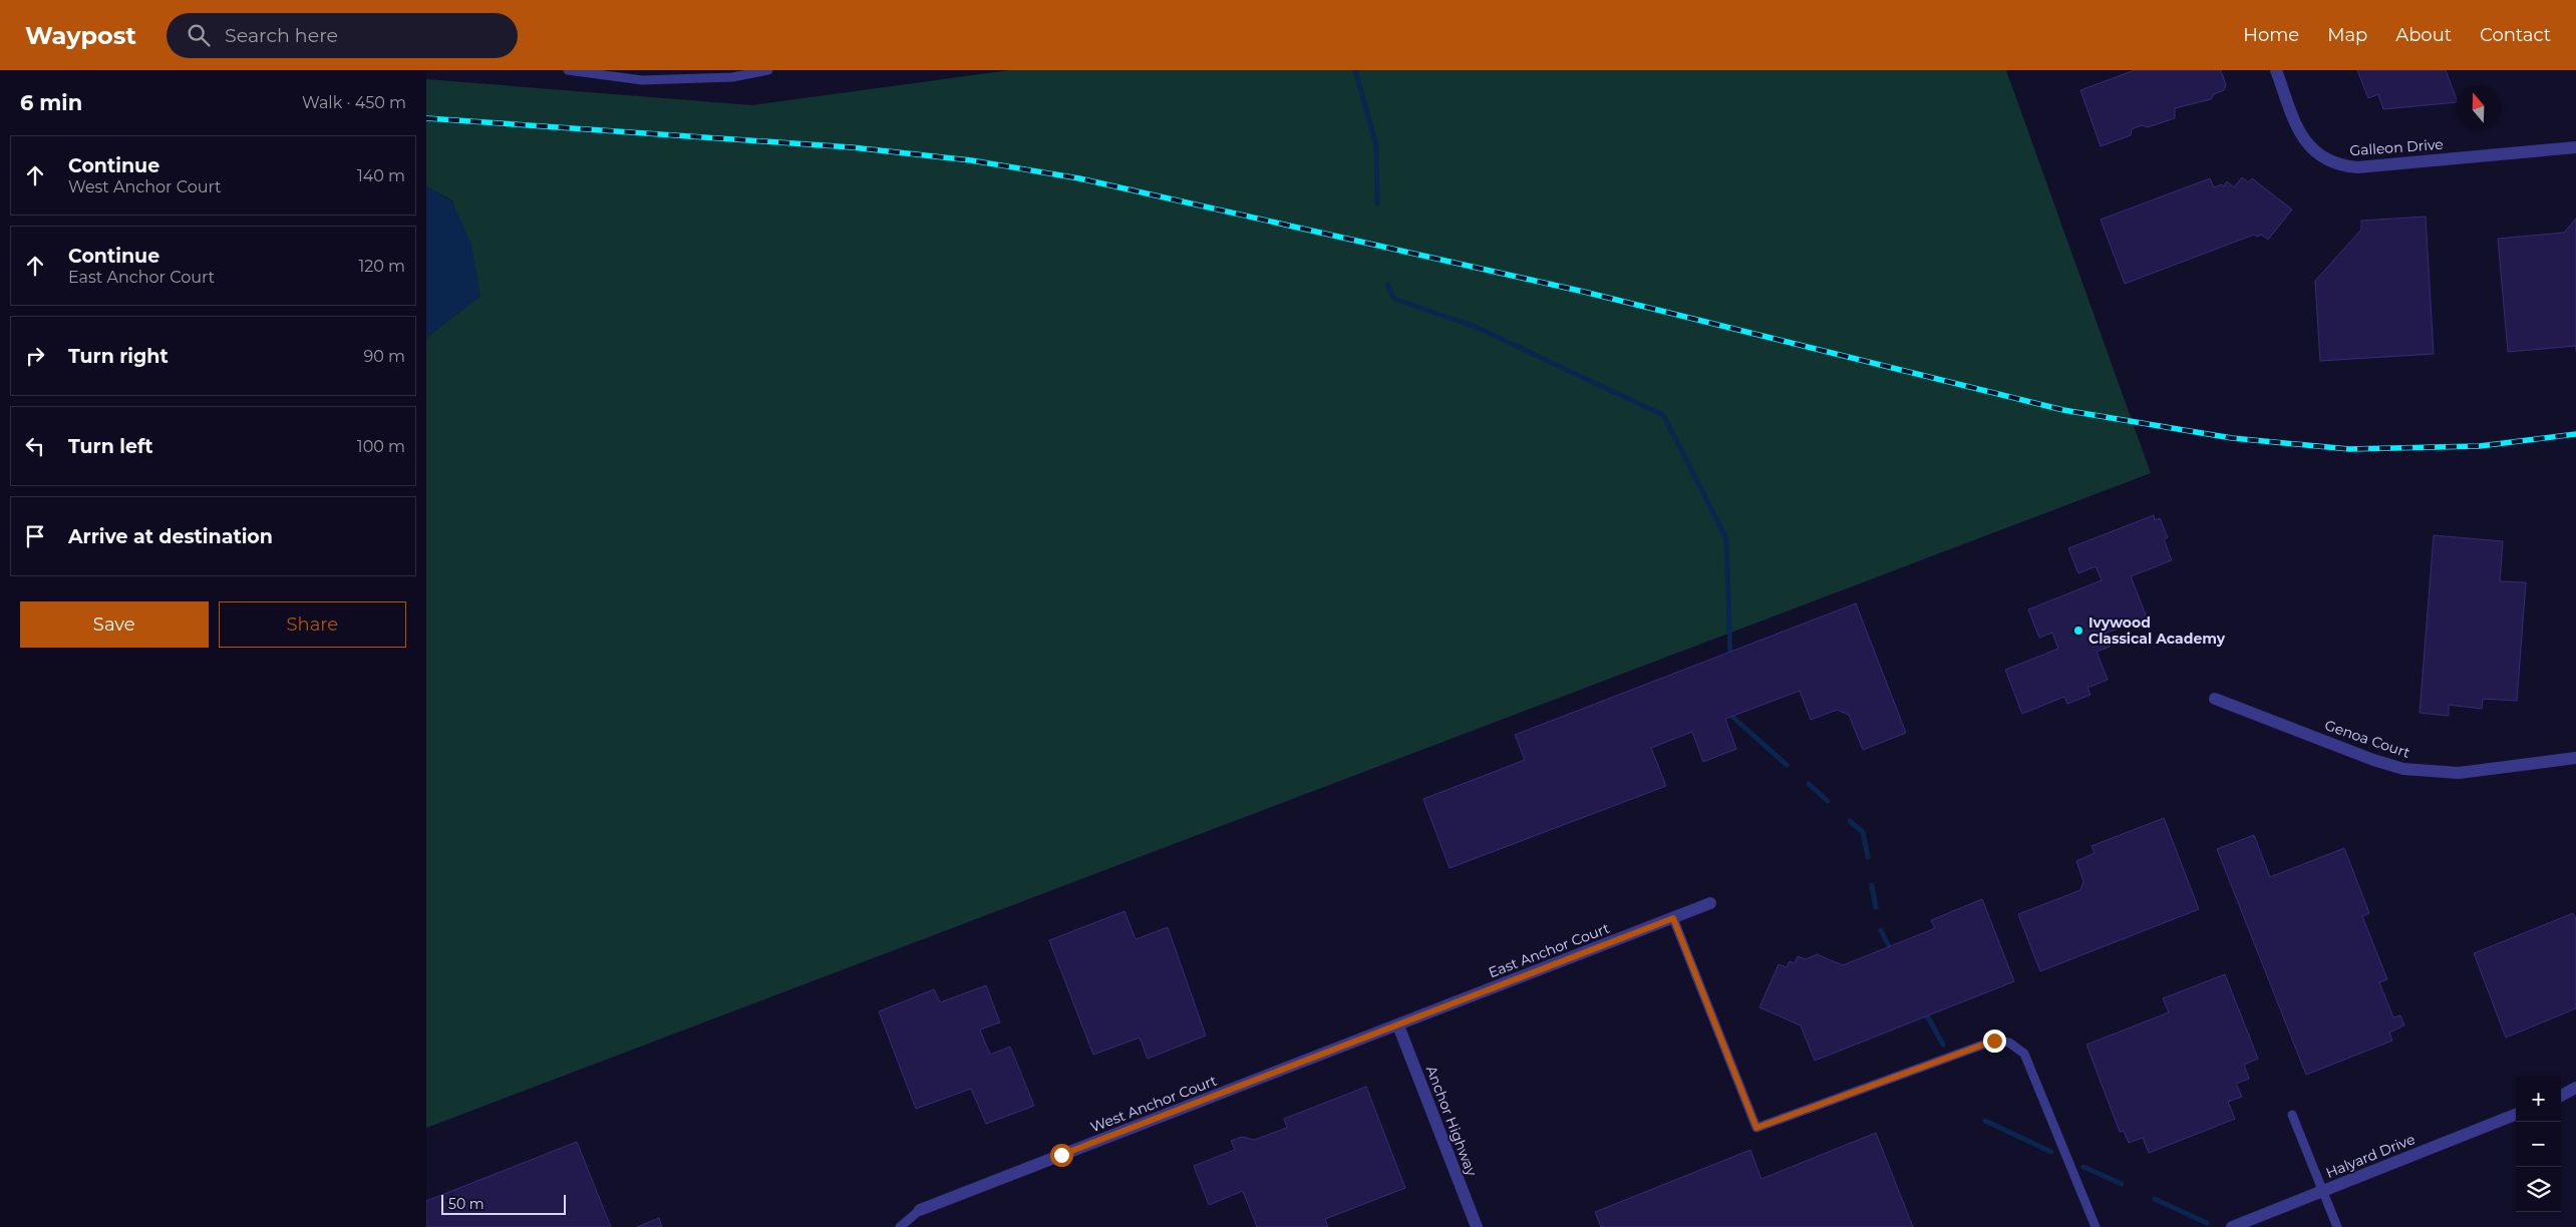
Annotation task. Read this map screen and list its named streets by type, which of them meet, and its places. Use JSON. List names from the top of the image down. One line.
{"streets":{"street":["Galleon Drive","Genoa Court","East Anchor Court","West Anchor Court","Anchor Highway","Halyard Drive"]},"crossings":[["East Anchor Court","West Anchor Court"],["East Anchor Court","Anchor Highway"],["West Anchor Court","Anchor Highway"]],"places":["Ivywood Classical Academy"],"scale_bar":"50 m","north":"top","page":{"header":"Waypost","search":"Search here","nav":["Home","Map","About","Contact"],"heading":["6 min","Walk · 450 m"],"list":[["Continue","West Anchor Court","140 m"],["Continue","East Anchor Court","120 m"],["Turn right","90 m"],["Turn left","100 m"],"Arrive at destination"],"buttons":["Save","Share"],"map_buttons":["+","−"],"scale":"50 m"}}
